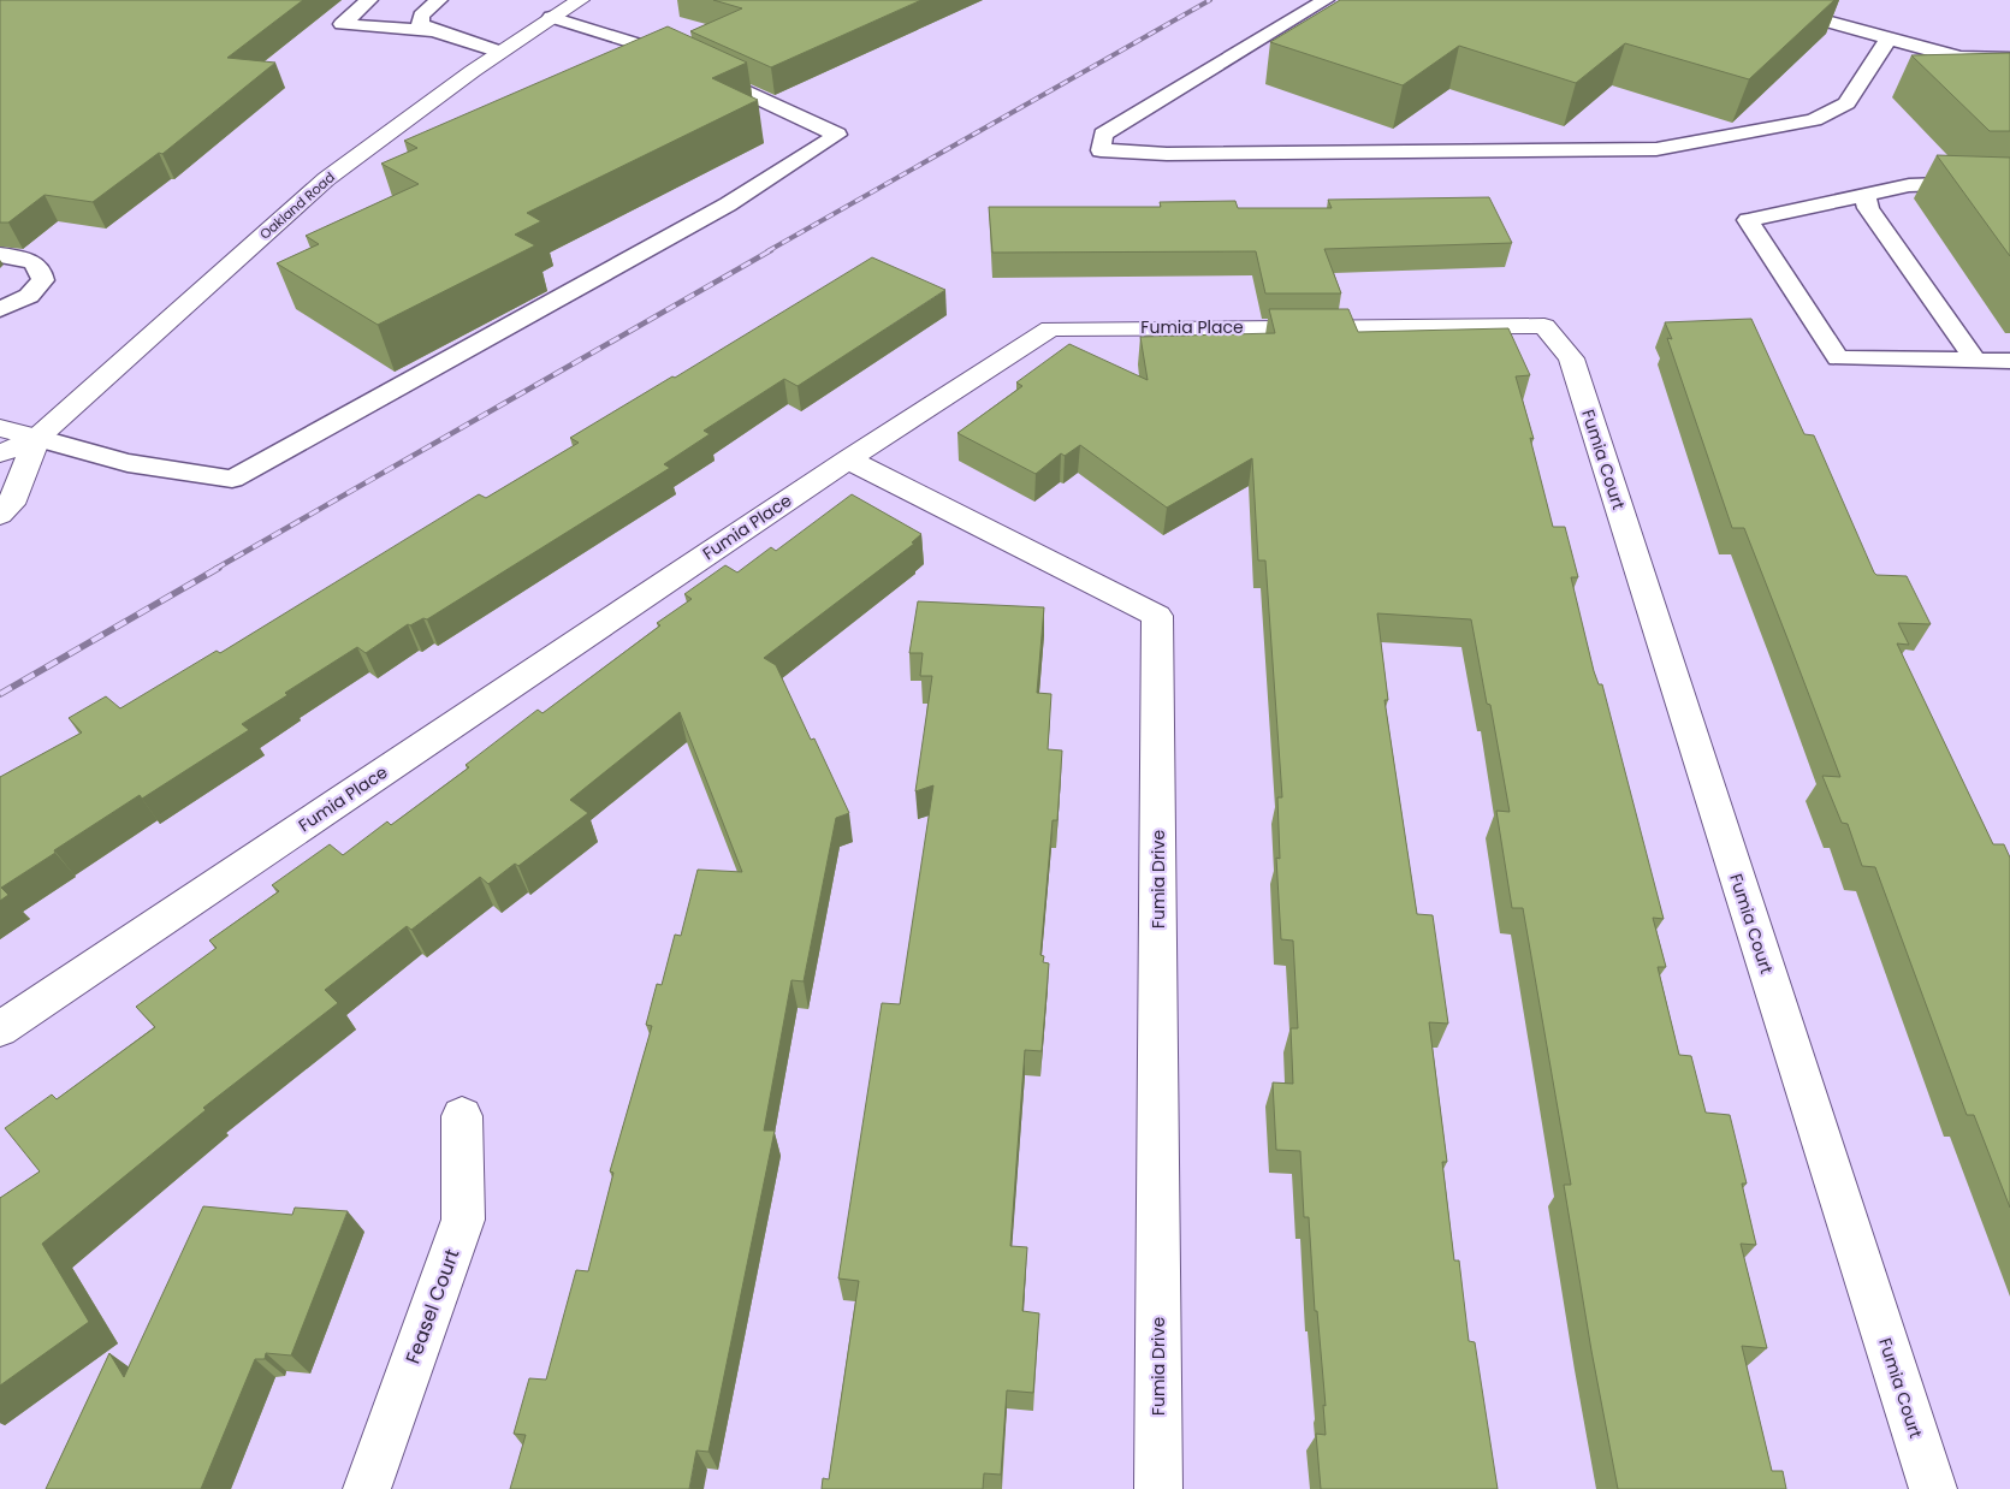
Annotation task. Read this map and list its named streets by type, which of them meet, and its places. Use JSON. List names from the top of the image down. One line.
{"streets":{"street":["Oakland Road","Fumia Place","Fumia Court","Fumia Drive","Feasel Court"]},"crossings":[["Fumia Place","Fumia Court"],["Fumia Place","Fumia Drive"]]}
